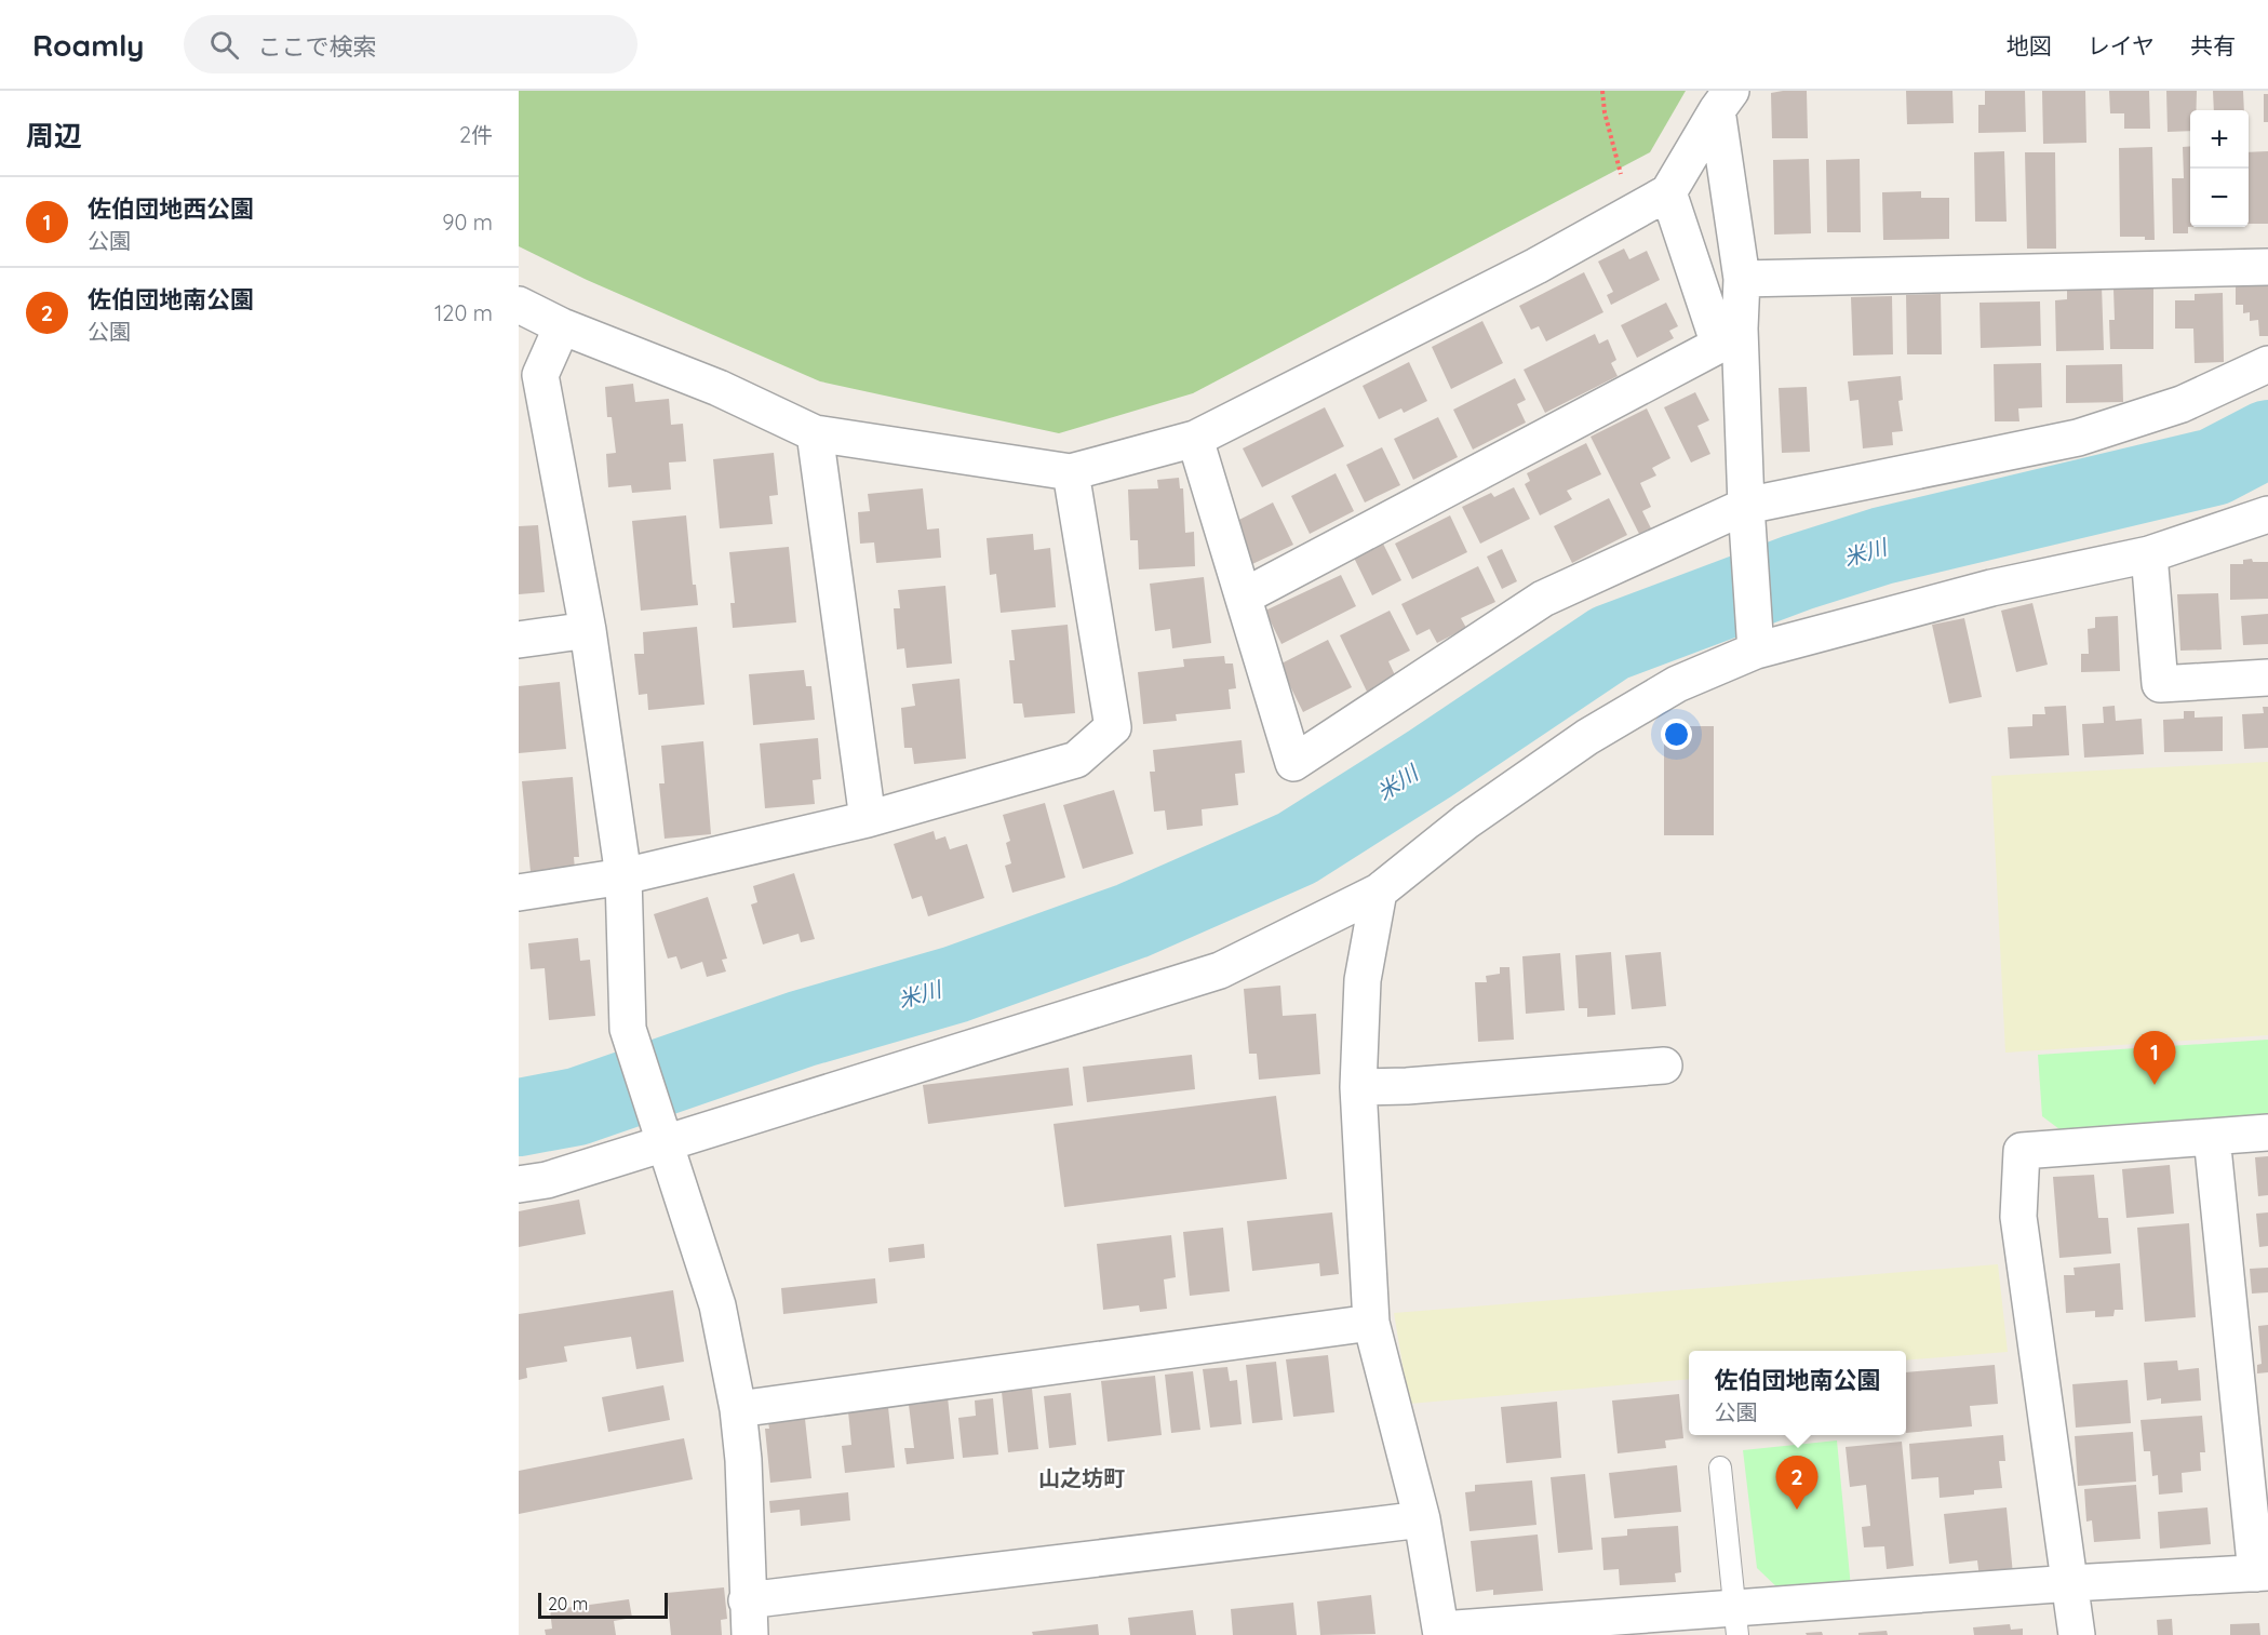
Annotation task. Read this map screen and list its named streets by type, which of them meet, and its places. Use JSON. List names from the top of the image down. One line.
{"districts":["山之坊町"],"water":["米川"],"scale_bar":"20 m","page":{"header":"Roamly","search":"ここで検索","nav":["地図","レイヤ","共有"],"heading":["周辺","2件"],"map_buttons":["+","−"],"list":[{"mark":"1","name":"佐伯団地西公園","note":"公園","value":"90 m"},{"mark":"2","name":"佐伯団地南公園","note":"公園","value":"120 m"}],"pins":["1","2"],"popup":["佐伯団地南公園","公園"],"scale":"20 m"}}
